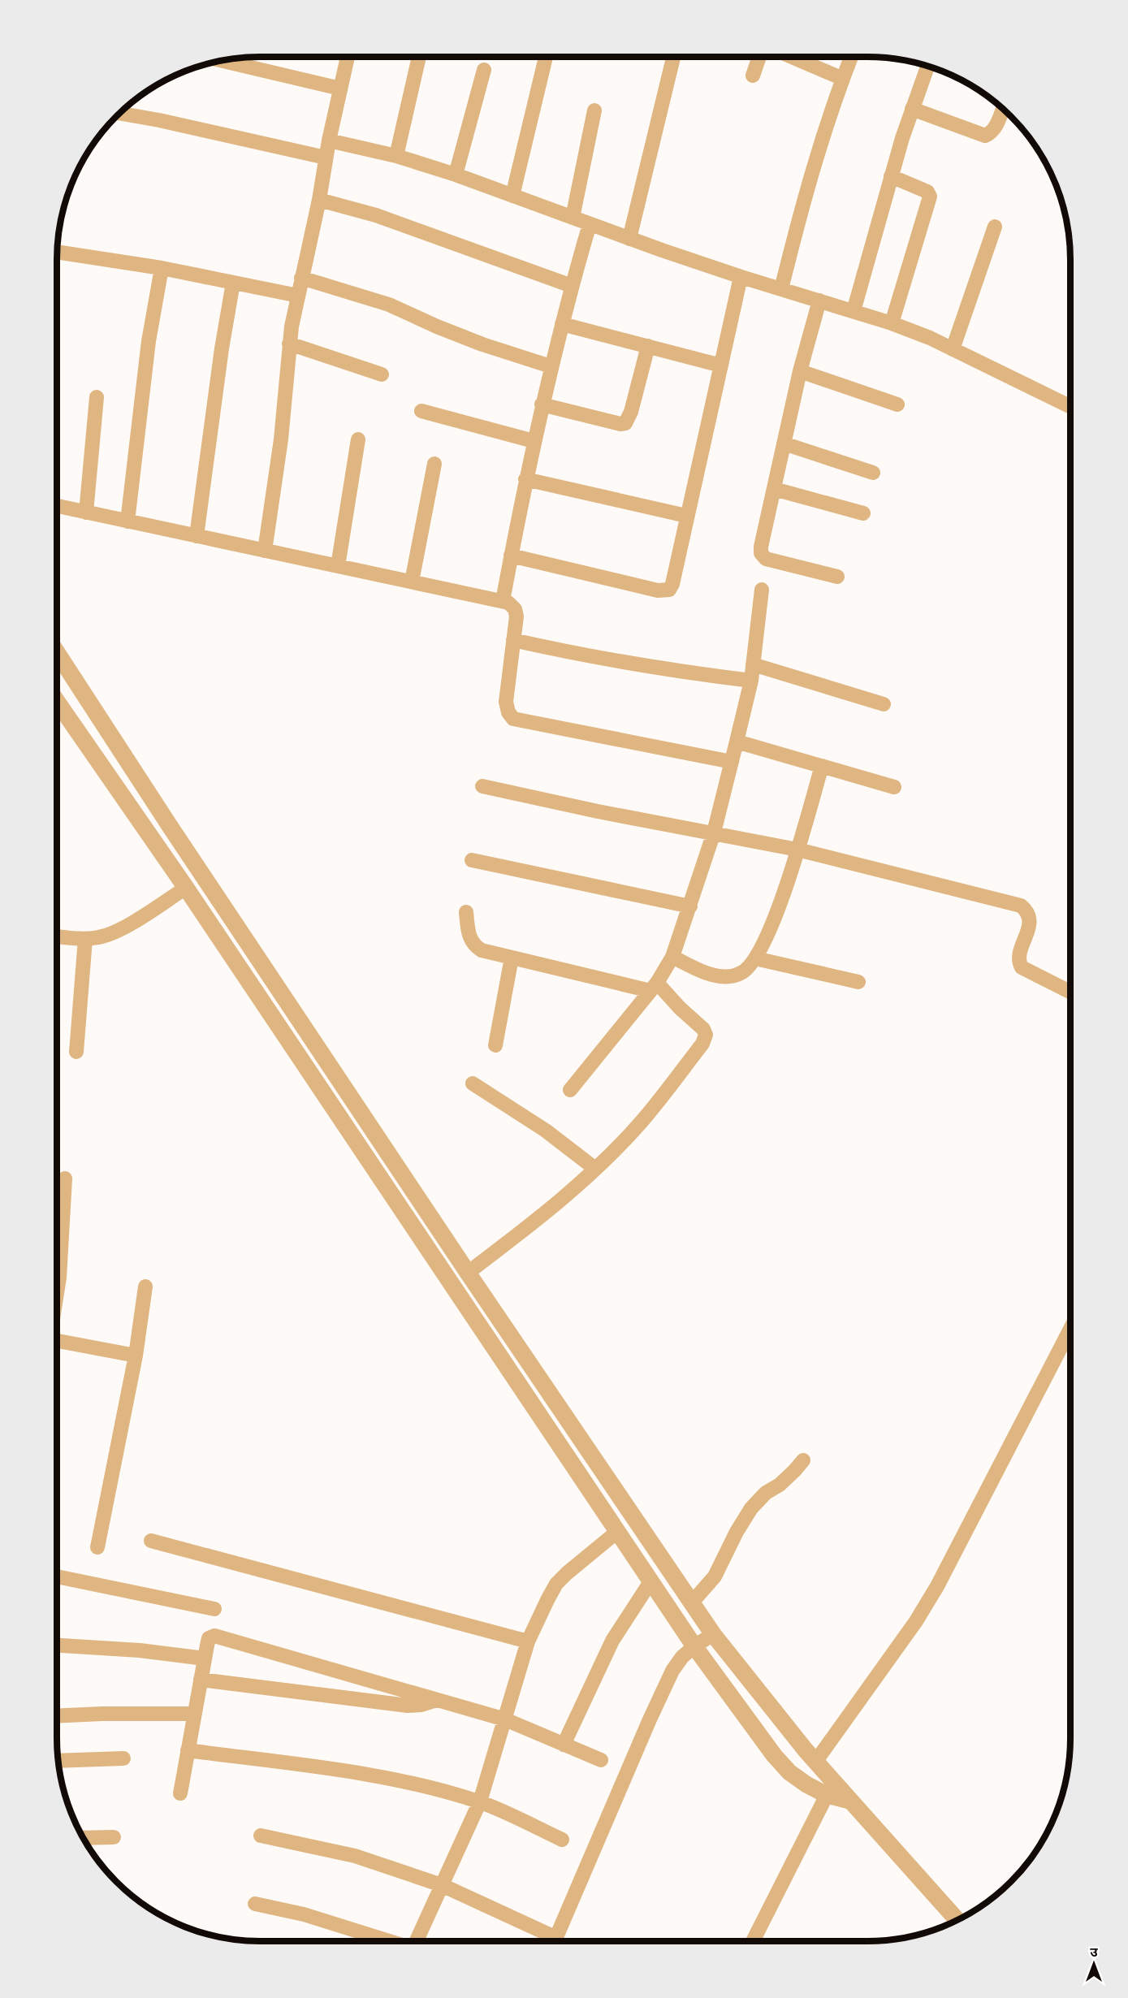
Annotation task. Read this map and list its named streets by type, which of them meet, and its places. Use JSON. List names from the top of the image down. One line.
{"north":"top"}
